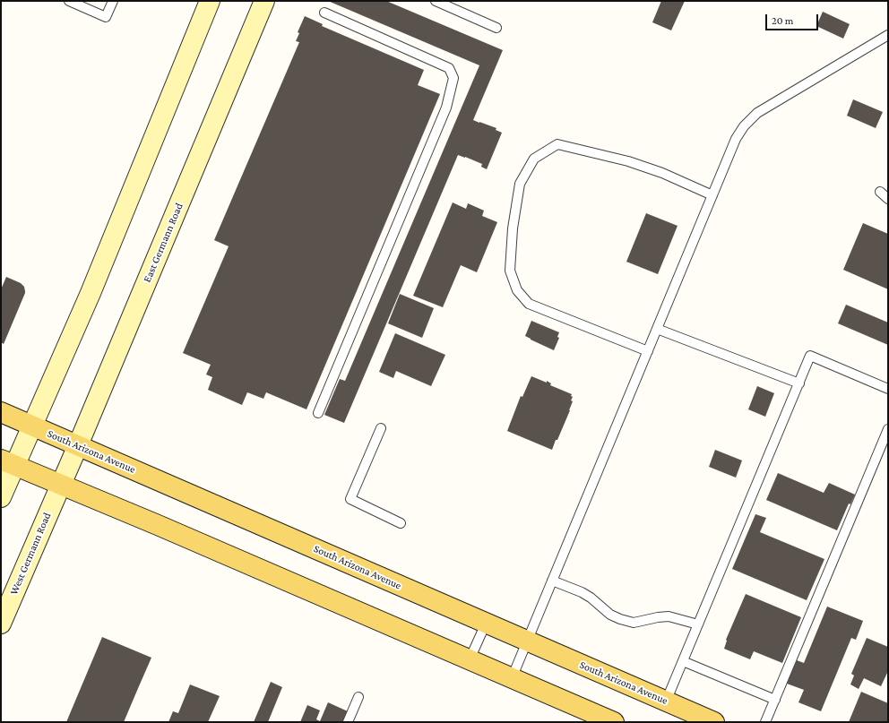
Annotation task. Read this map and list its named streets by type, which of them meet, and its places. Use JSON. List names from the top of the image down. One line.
{"streets":{"main road":["East Germann Road","South Arizona Avenue","West Germann Road"]},"crossings":[["East Germann Road","South Arizona Avenue"],["East Germann Road","West Germann Road"]],"scale_bar":"20 m"}
